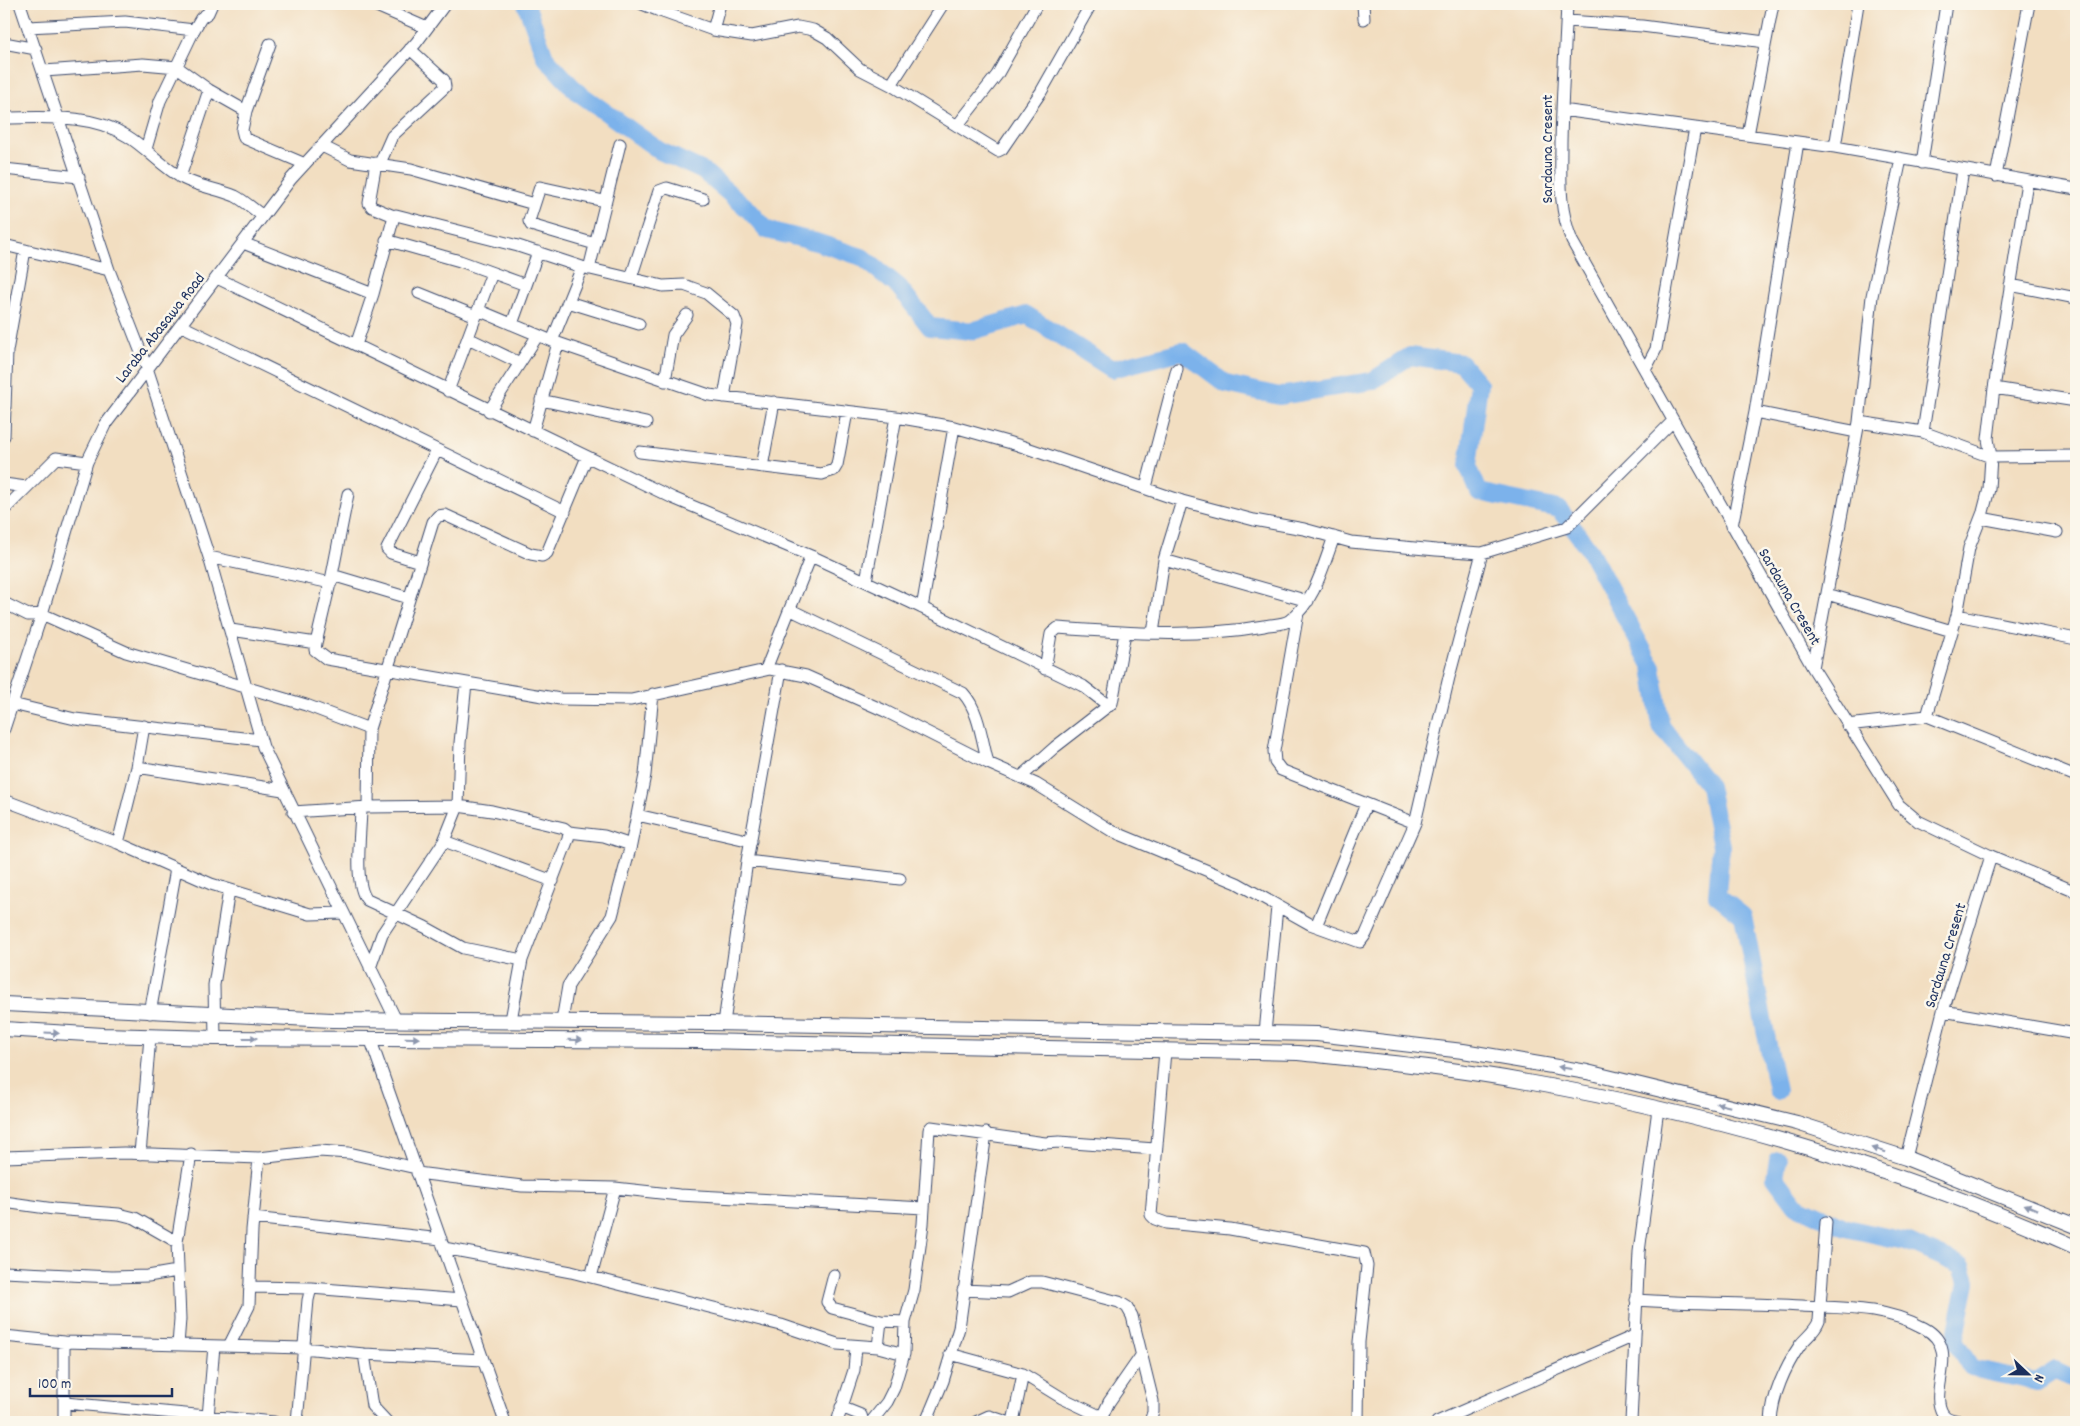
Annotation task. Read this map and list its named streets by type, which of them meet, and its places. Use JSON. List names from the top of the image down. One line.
{"streets":{"street":["Sardauna Cresent","Laraba Abasawa Road"]},"scale_bar":"100 m","north":"right"}
